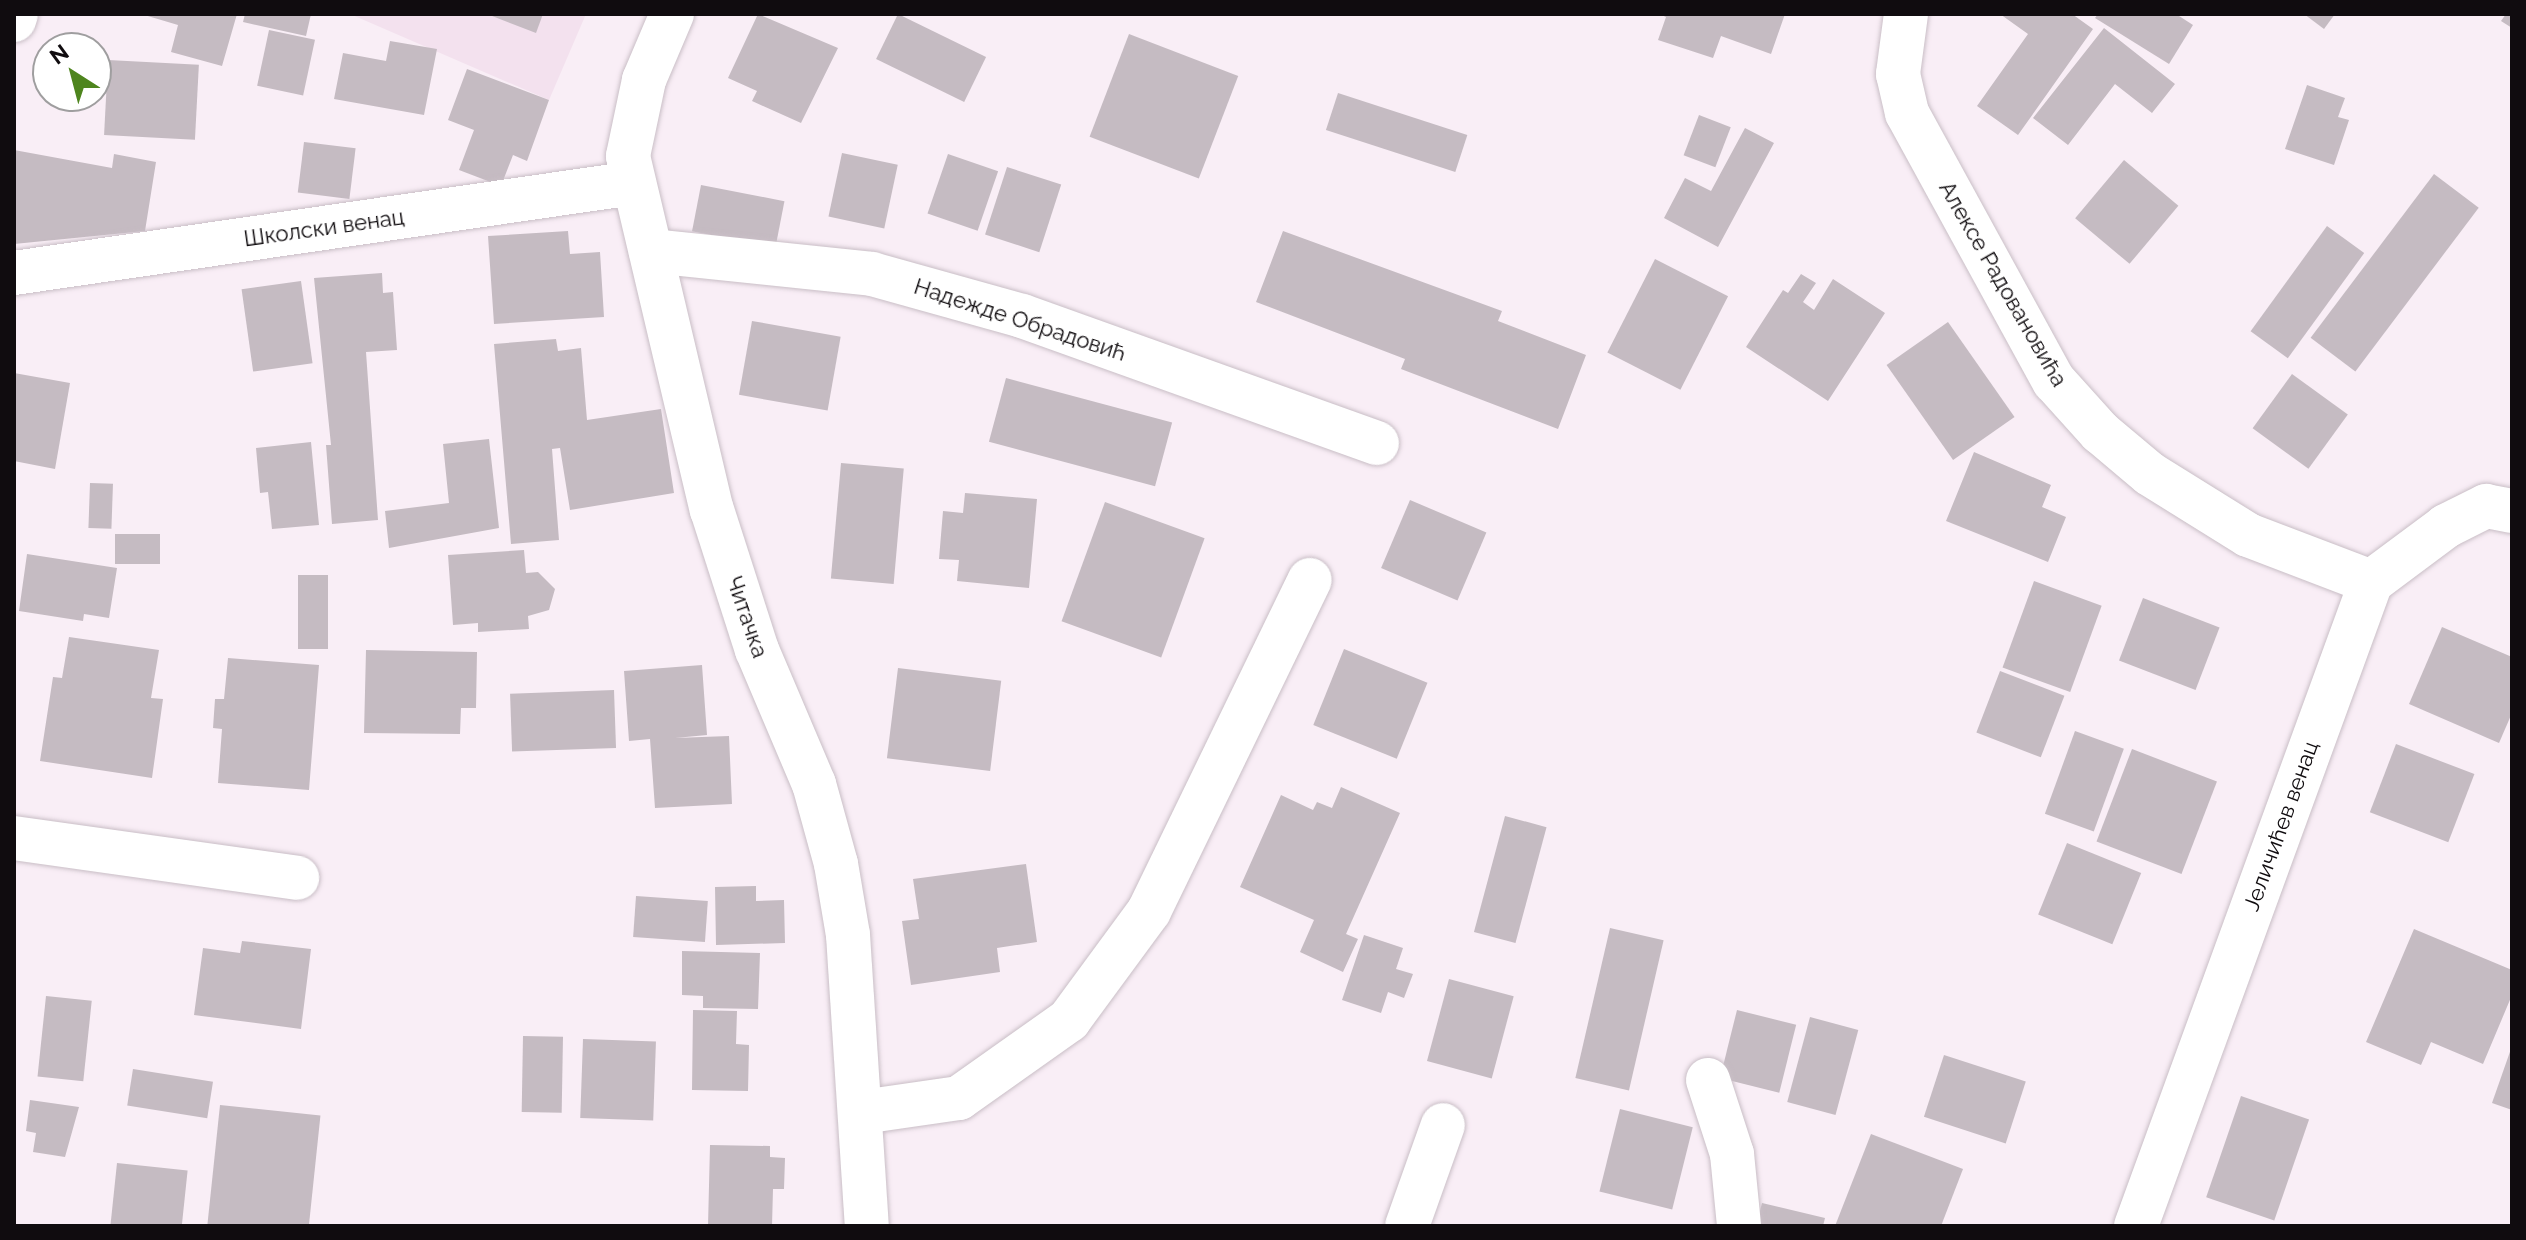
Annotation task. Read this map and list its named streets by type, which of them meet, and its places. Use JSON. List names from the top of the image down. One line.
{"streets":{"street":["Школски венац","Алексе Радовановића","Надежде Обрадовић","Читачка","Јеличићев венац"]},"crossings":[["Школски венац","Читачка"],["Алексе Радовановића","Јеличићев венац"],["Надежде Обрадовић","Читачка"]],"north":"top left"}
